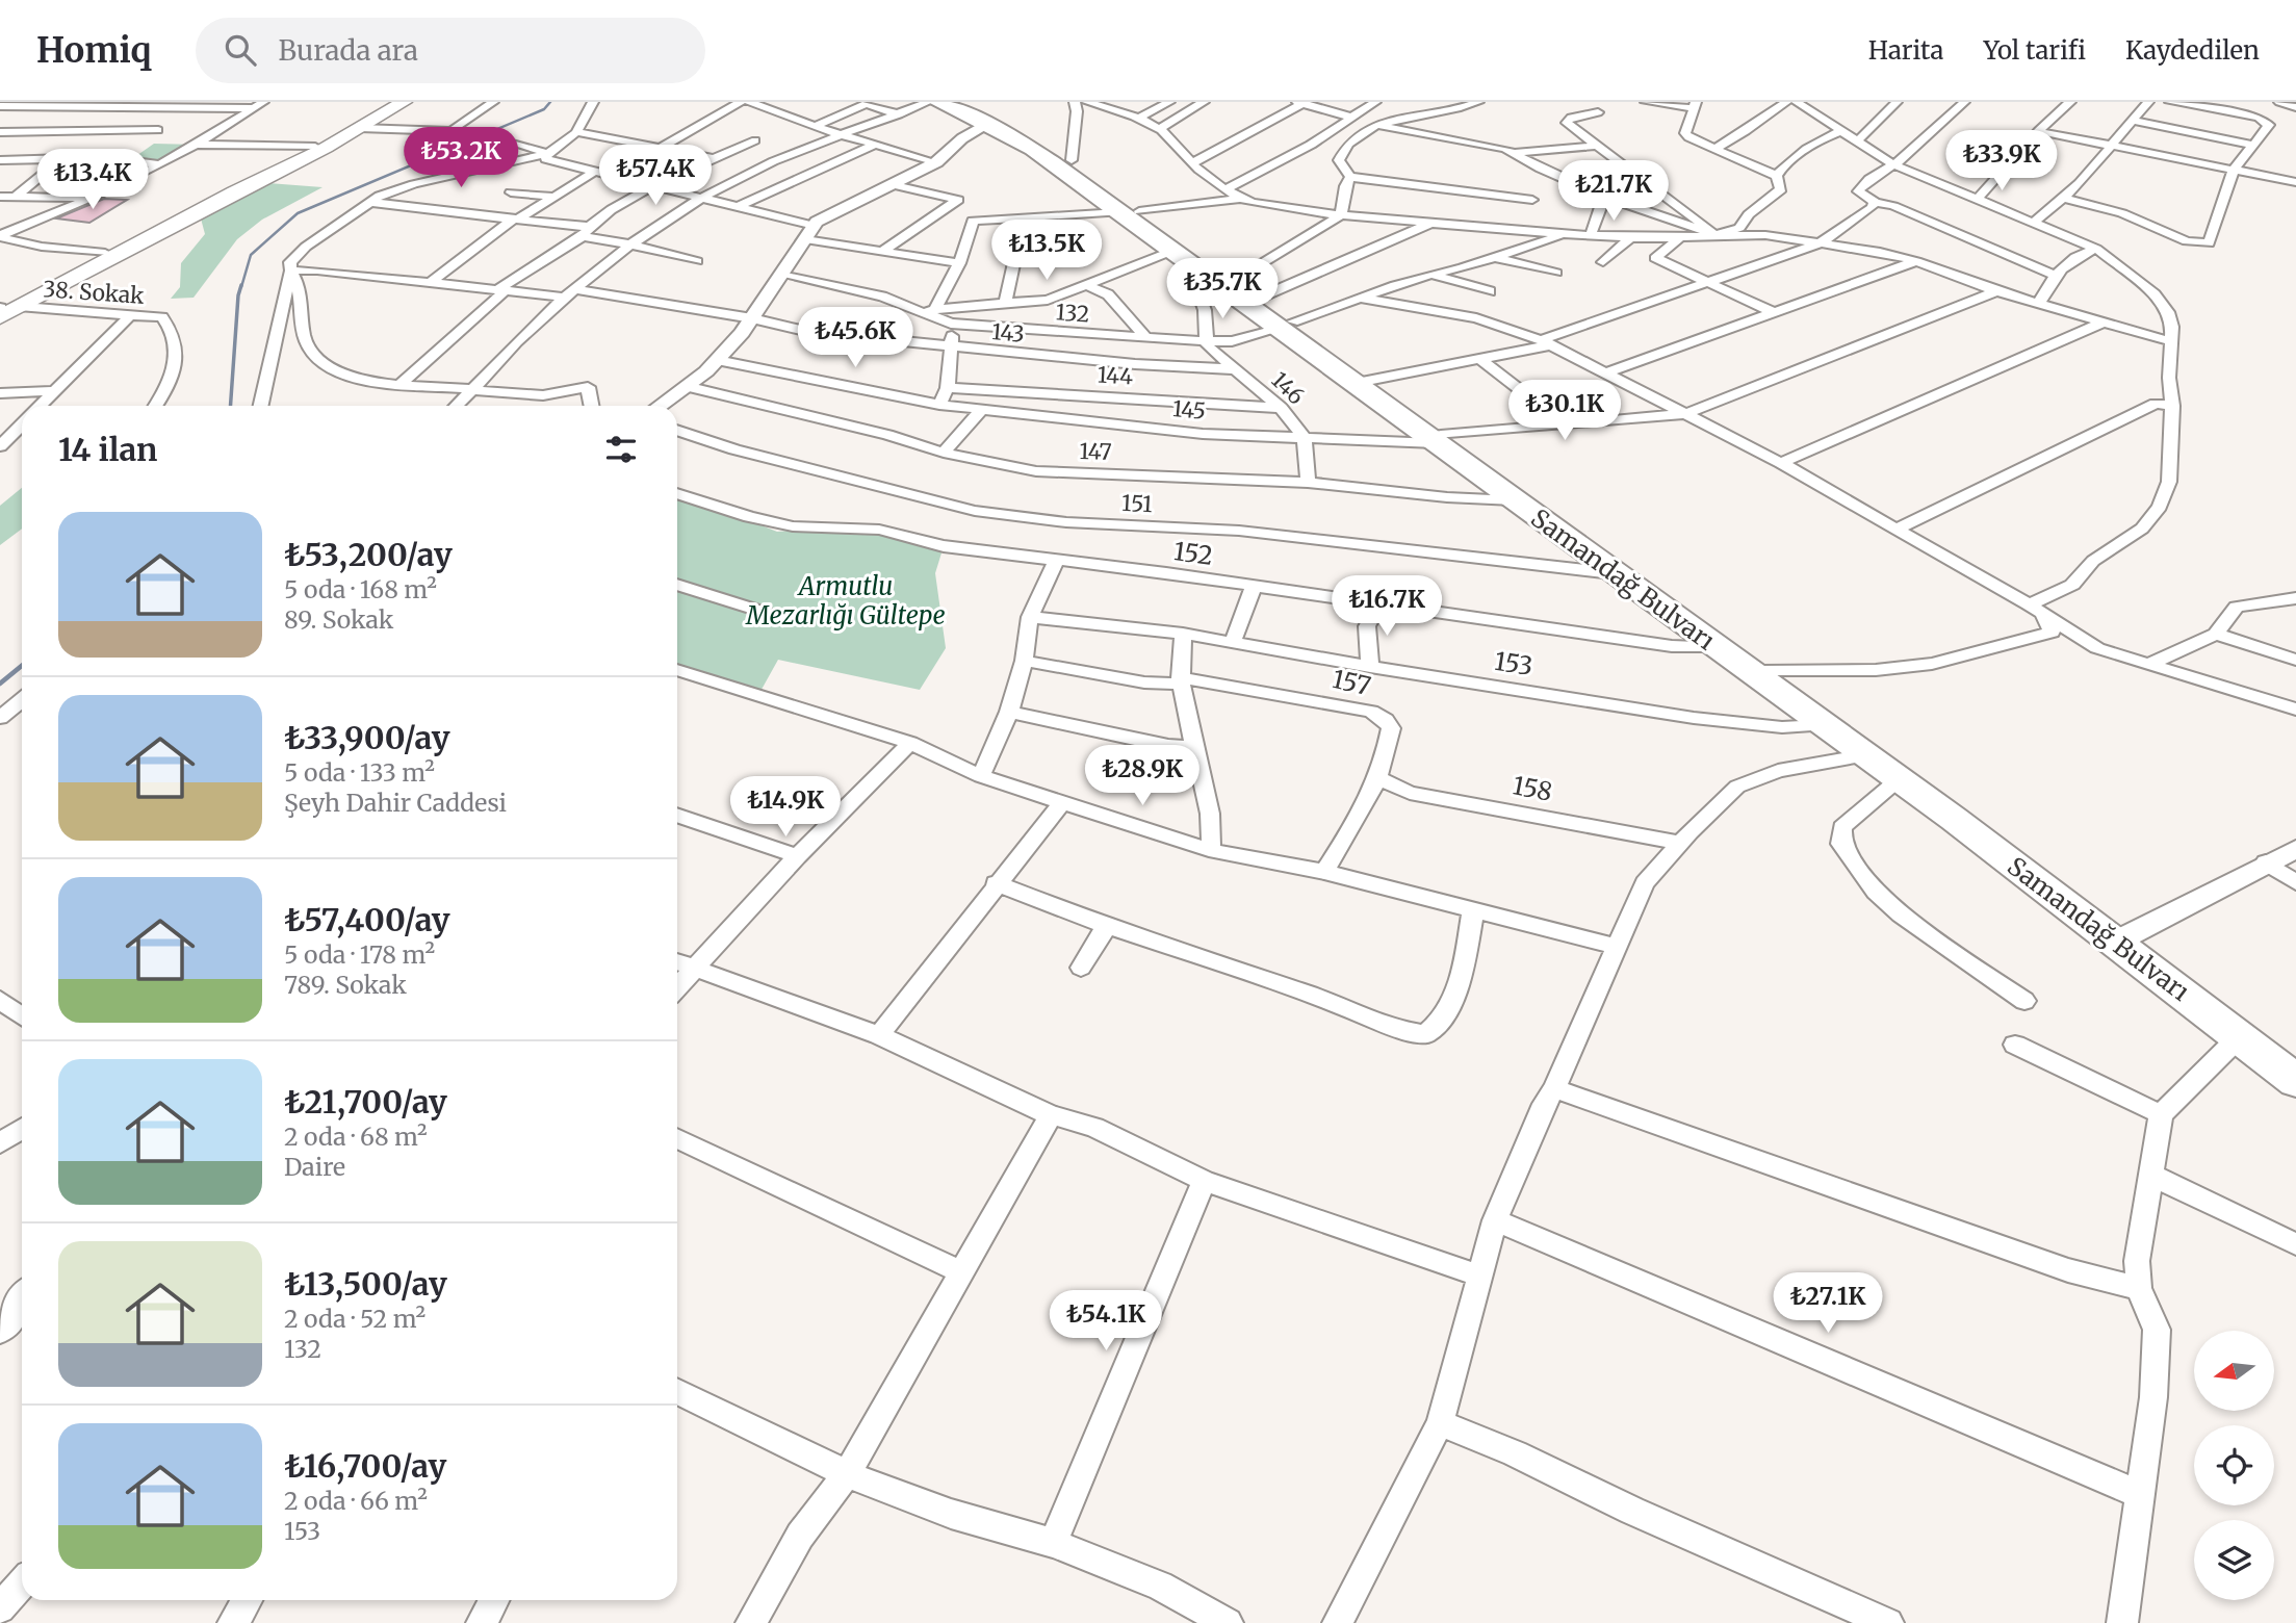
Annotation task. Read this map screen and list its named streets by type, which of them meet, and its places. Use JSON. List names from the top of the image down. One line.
{"streets":{"highway":["Samandağ Bulvarı"],"street":["38. Sokak","132","143","144","146","145","147","151","152","153","157","158"]},"crossings":[["132","146"],["132","Samandağ Bulvarı"],["143","146"],["144","146"],["146","145"],["146","147"],["145","Samandağ Bulvarı"],["147","Samandağ Bulvarı"],["151","Samandağ Bulvarı"],["152","Samandağ Bulvarı"],["Samandağ Bulvarı","153"],["157","158"]],"parks":["Armutlu Mezarlığı Gültepe"],"north":"left","page":{"header":"Homiq","search":"Burada ara","nav":["Harita","Yol tarifi","Kaydedilen"],"price":["₺53.2K","₺33.9K","₺57.4K","₺13.4K","₺21.7K","₺13.5K","₺35.7K","₺45.6K","₺30.1K","₺16.7K","₺28.9K","₺14.9K","₺27.1K","₺54.1K"],"heading":"14 ilan","list":[{"name":"₺53,200/ay","note":"5 oda · 168 m² · 89. Sokak"},{"name":"₺33,900/ay","note":"5 oda · 133 m² · Şeyh Dahir Caddesi"},{"name":"₺57,400/ay","note":"5 oda · 178 m² · 789. Sokak"},{"name":"₺21,700/ay","note":"2 oda · 68 m² · Daire"},{"name":"₺13,500/ay","note":"2 oda · 52 m² · 132"},{"name":"₺16,700/ay","note":"2 oda · 66 m² · 153"}]}}
